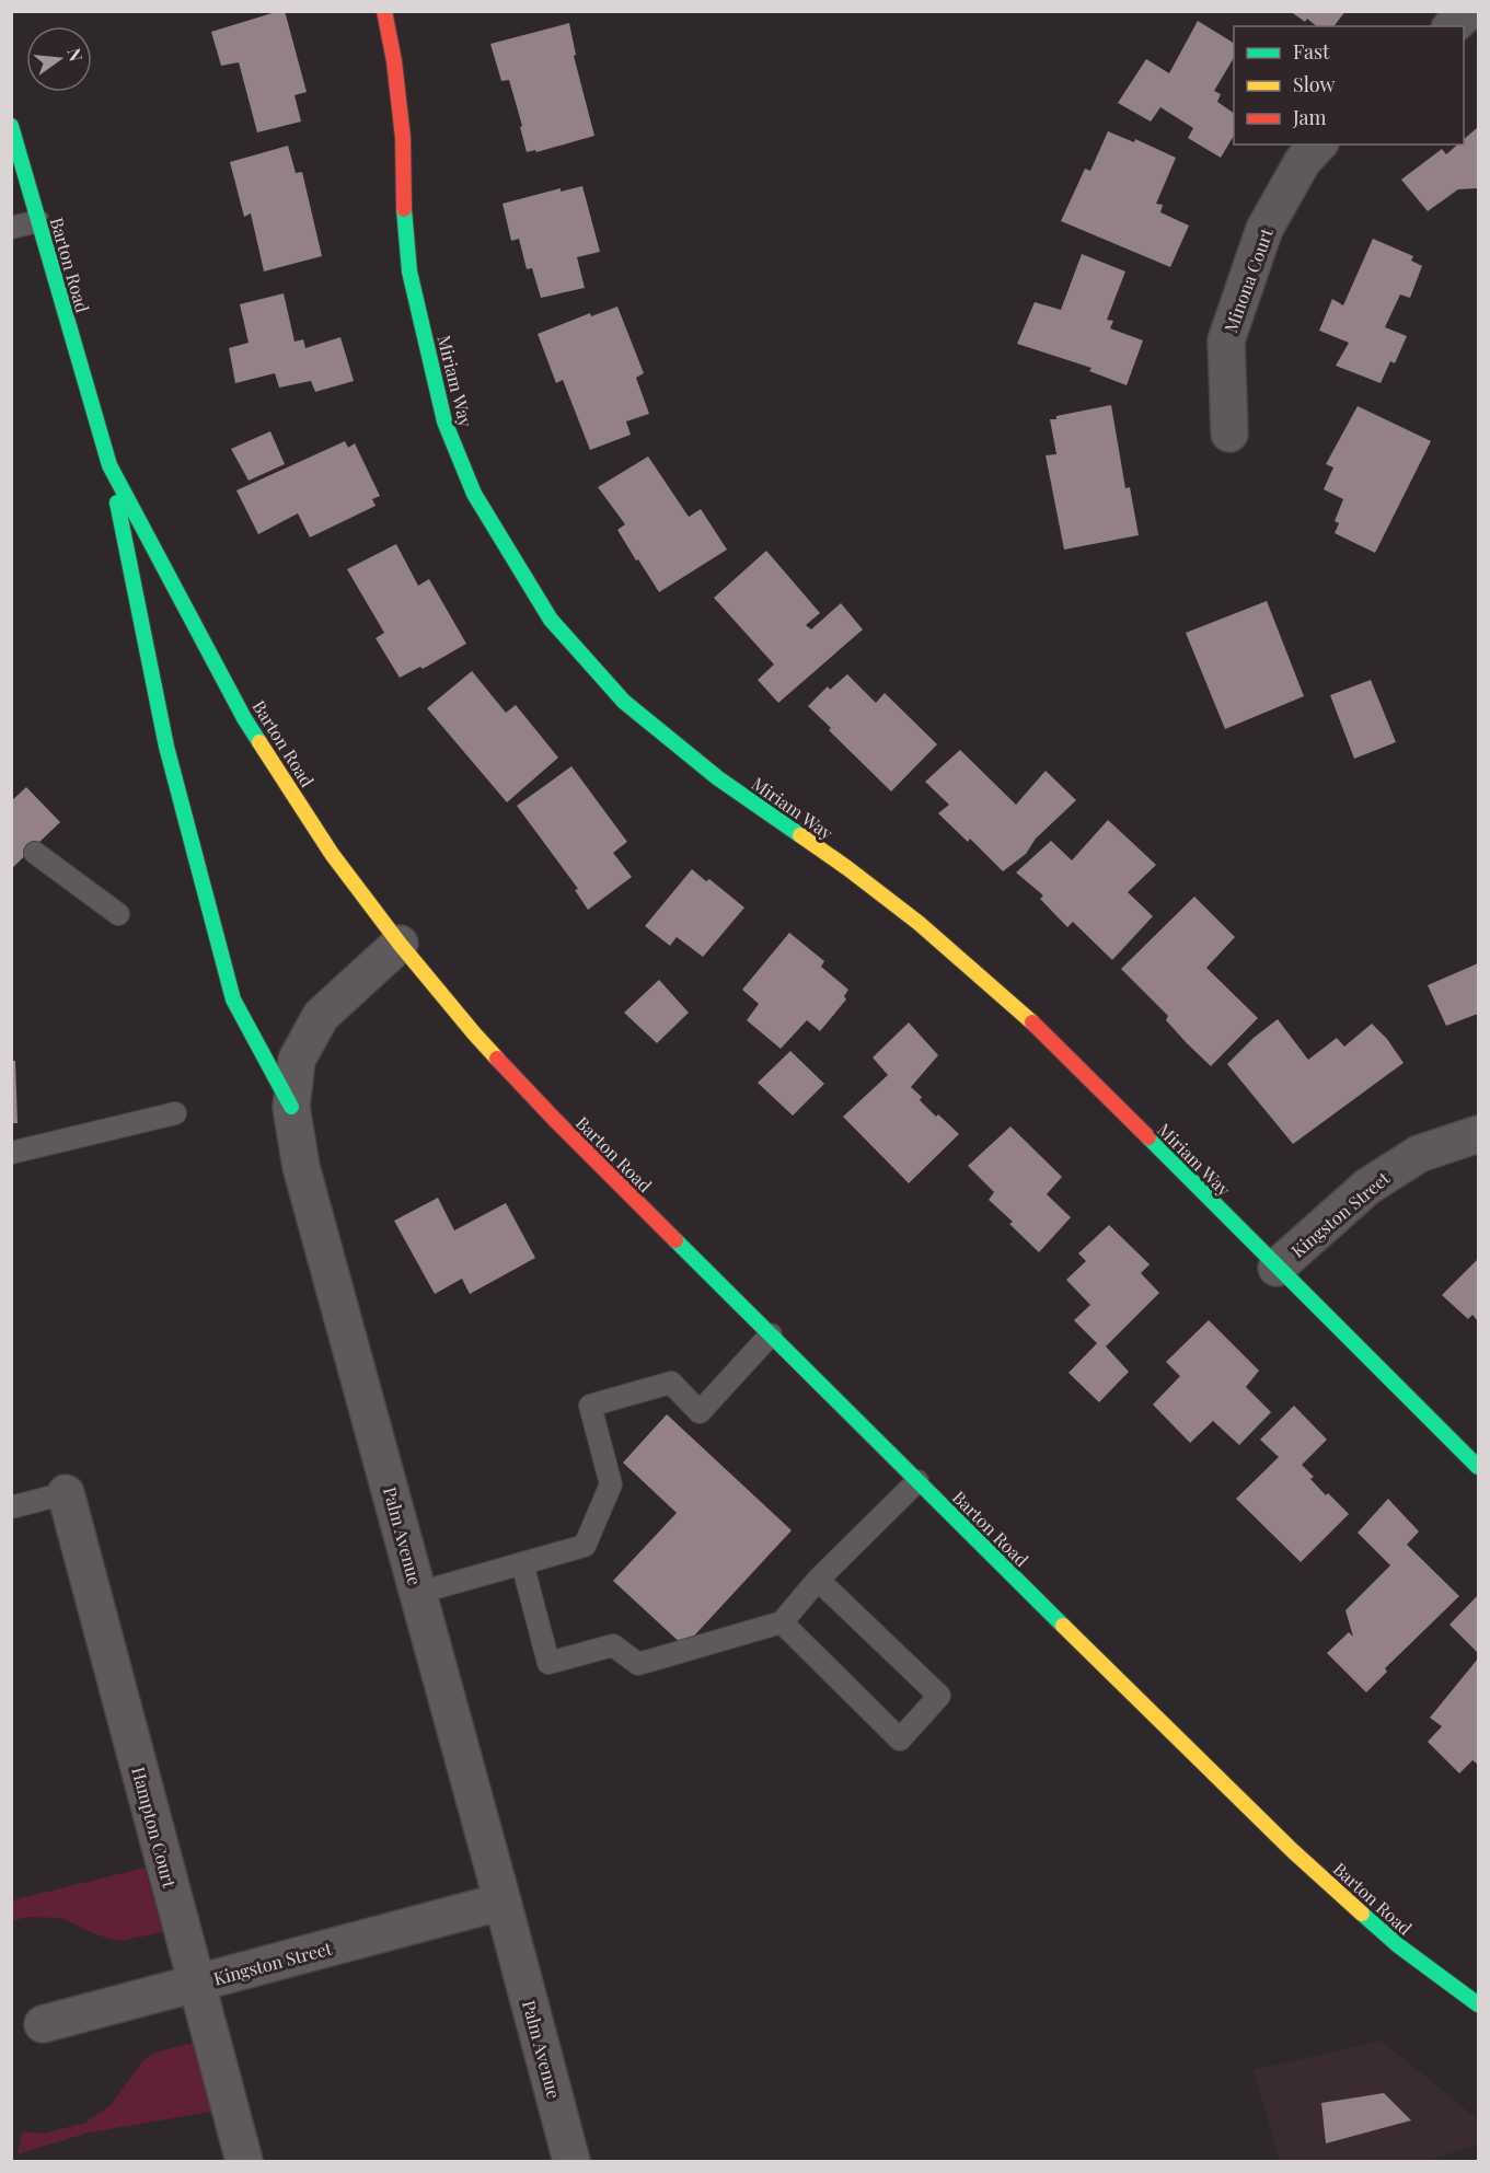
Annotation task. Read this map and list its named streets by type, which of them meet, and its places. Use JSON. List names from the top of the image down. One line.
{"streets":{"main road":["Barton Road","Miriam Way"],"street":["Minona Court","Kingston Street","Palm Avenue","Hampton Court"]},"crossings":[["Barton Road","Palm Avenue"],["Miriam Way","Kingston Street"],["Kingston Street","Palm Avenue"],["Kingston Street","Hampton Court"]],"legend":["Fast","Slow","Jam"],"north":"right"}
